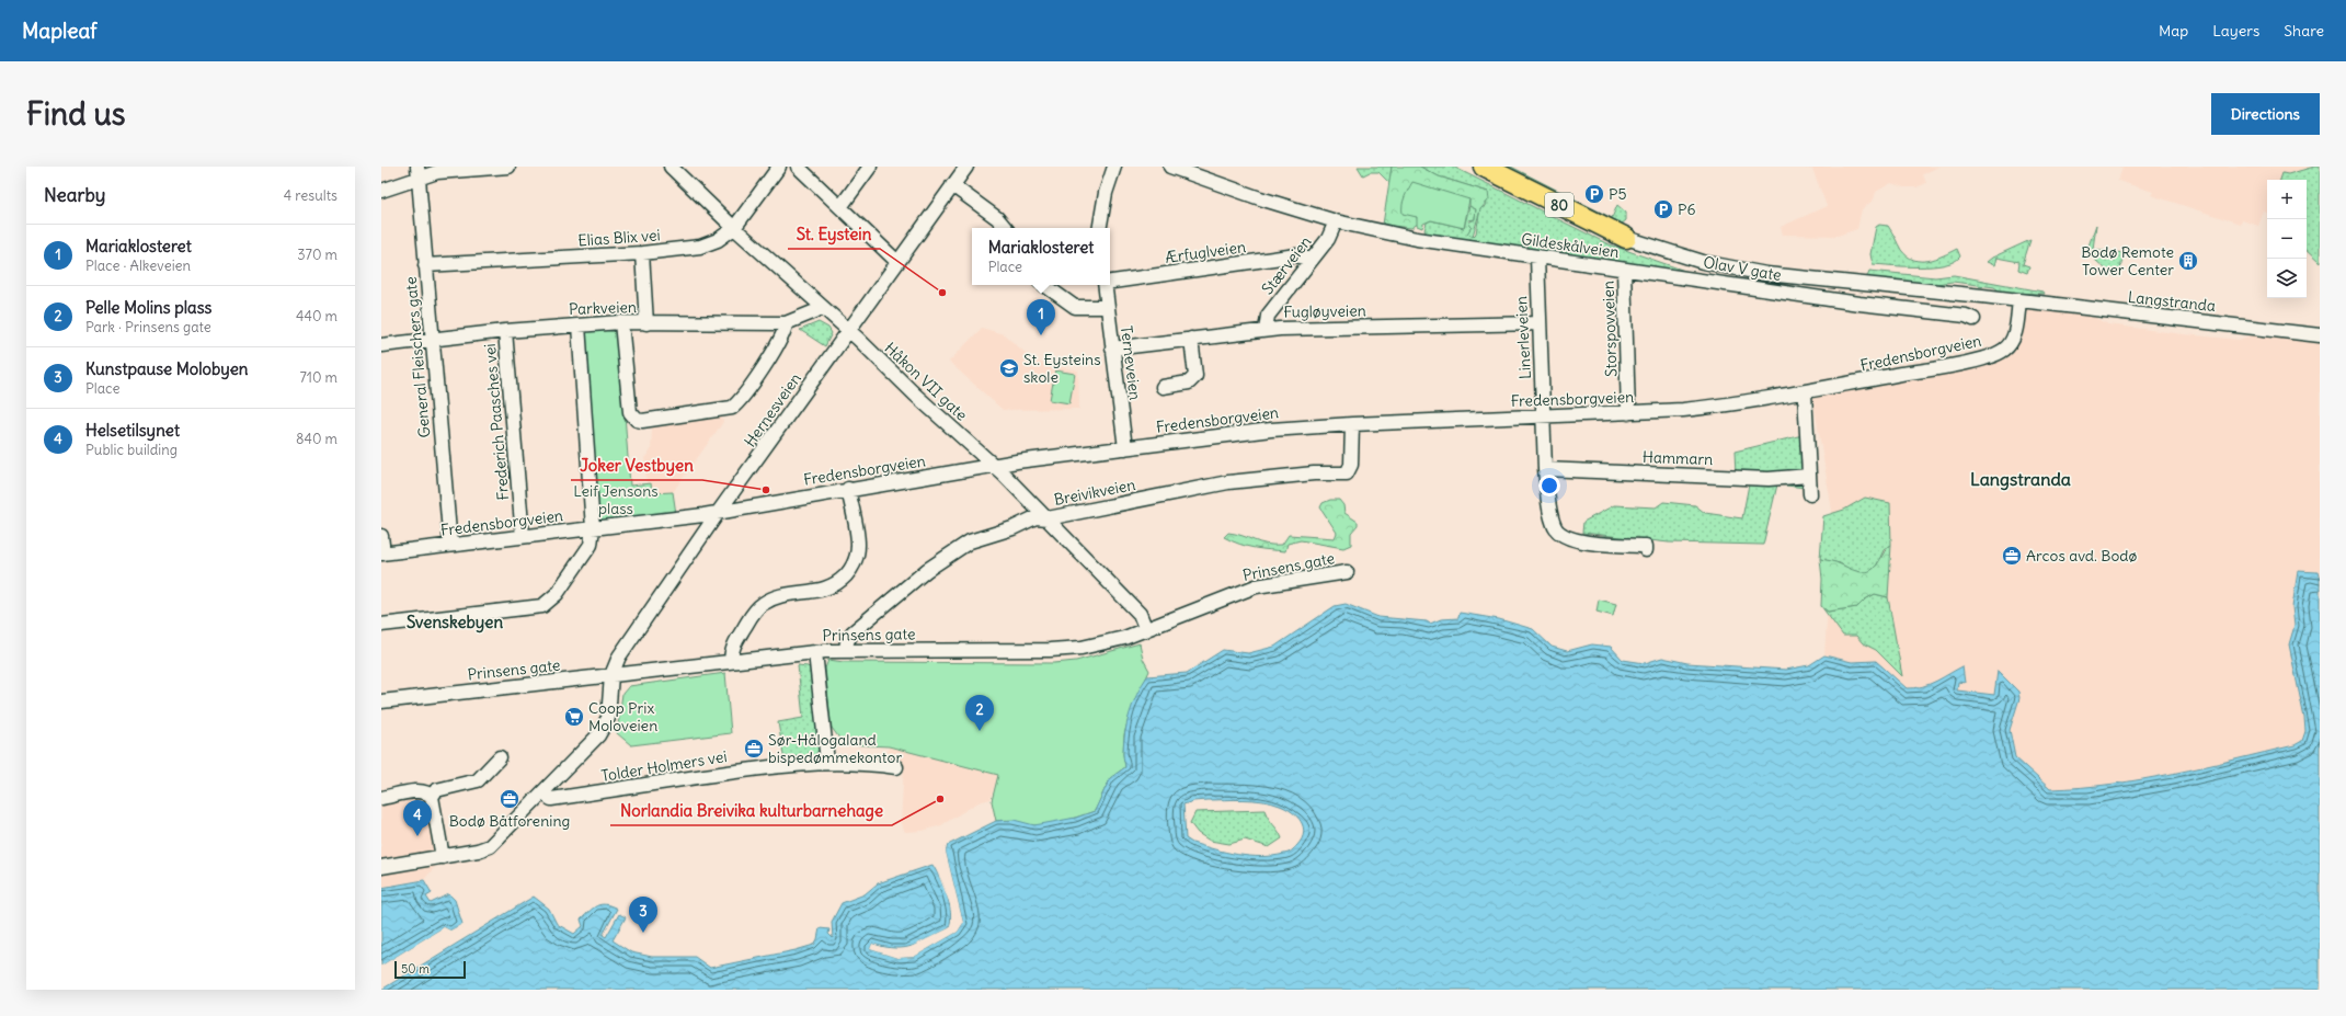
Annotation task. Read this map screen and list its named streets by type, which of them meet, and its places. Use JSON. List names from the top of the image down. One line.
{"streets":{"highway":["80","Olav V gate"],"street":["Elias Blix vei","Gildeskålveien","Ærfuglveien","Stærveien","Langstranda","Parkveien","Fugløyveien","Storspovveien","Linerleveien","Fredensborgveien","General Fleischers gate","Terneveien","Håkon VII gate","Hernesveien","Frederich Paasches vei","Hammarn","Breivikveien","Prinsens gate","Tolder Holmers vei"]},"crossings":[["Elias Blix vei","General Fleischers gate"],["Elias Blix vei","Håkon VII gate"],["Gildeskålveien","Stærveien"],["Gildeskålveien","Storspovveien"],["Gildeskålveien","Linerleveien"],["Ærfuglveien","Stærveien"],["Stærveien","Fugløyveien"],["Olav V gate","Langstranda"],["Olav V gate","Fredensborgveien"],["Langstranda","Fredensborgveien"],["Parkveien","General Fleischers gate"],["Parkveien","Håkon VII gate"],["Parkveien","Frederich Paasches vei"],["Fugløyveien","Linerleveien"],["Fugløyveien","Terneveien"],["Storspovveien","Fredensborgveien"],["Linerleveien","Fredensborgveien"],["Fredensborgveien","General Fleischers gate"],["Fredensborgveien","Terneveien"],["Fredensborgveien","Håkon VII gate"],["Fredensborgveien","Hernesveien"],["Fredensborgveien","Frederich Paasches vei"],["Fredensborgveien","Breivikveien"],["Håkon VII gate","Hernesveien"],["Håkon VII gate","Breivikveien"],["Håkon VII gate","Prinsens gate"],["Hernesveien","Prinsens gate"],["Hernesveien","Tolder Holmers vei"],["Breivikveien","Prinsens gate"]],"districts":["Langstranda","Svenskebyen"],"parks":["Leif Jensons plass"],"places":{"parking":["P5","P6"],"building":["Bodø Remote Tower Center"],"other":["St. Eystein","Joker Vestbyen","Norlandia Breivika kulturbarnehage"],"school or university":["St. Eysteins skole"],"office":["Arcos avd. Bodø","Sør-Hålogaland bispedømmekontor","Bodø Båtforening"],"supermarket":["Coop Prix Moloveien"]},"scale_bar":"50 m","page":{"header":"Mapleaf","nav":["Map","Layers","Share"],"buttons":"Directions","title":"Find us","heading":["Nearby","4 results"],"map_buttons":["+","−"],"list":[{"mark":"1","name":"Mariaklosteret","note":"Place · Alkeveien","value":"370 m"},{"mark":"2","name":"Pelle Molins plass","note":"Park · Prinsens gate","value":"440 m"},{"mark":"3","name":"Kunstpause Molobyen","note":"Place","value":"710 m"},{"mark":"4","name":"Helsetilsynet","note":"Public building","value":"840 m"}],"popup":["Mariaklosteret","Place"],"pins":["1","2","4","3"],"scale":"50 m"}}
